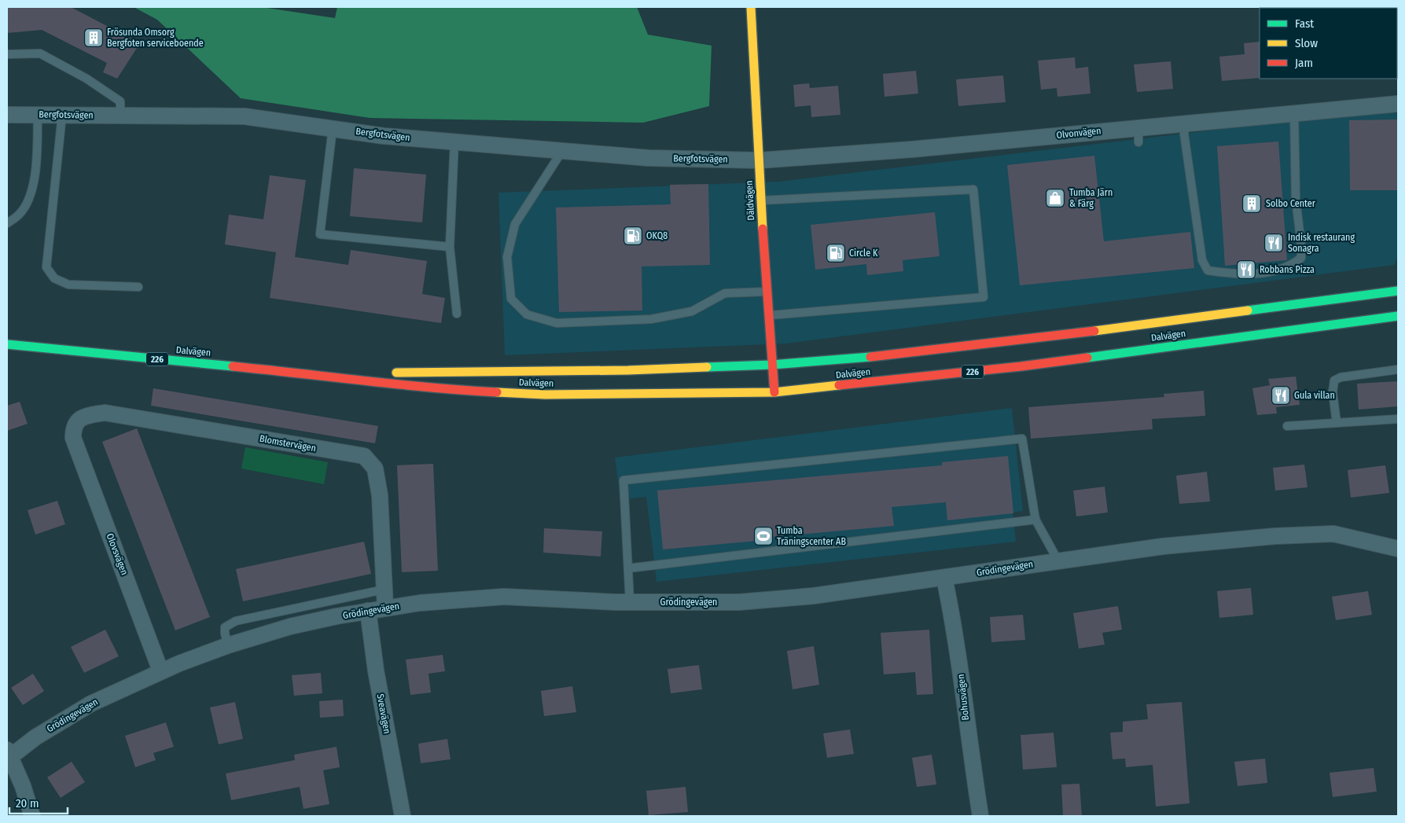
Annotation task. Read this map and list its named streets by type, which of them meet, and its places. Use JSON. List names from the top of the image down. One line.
{"streets":{"main road":["Däldvägen","Dalvägen","226"],"street":["Bergfotsvägen","Olvonvägen","Blomstervägen","Olovsvägen","Grödingevägen","Bohusvägen","Sveavägen"]},"crossings":[["Bergfotsvägen","Olvonvägen"],["Bergfotsvägen","Däldvägen"],["Olvonvägen","Däldvägen"],["Däldvägen","Dalvägen"],["Blomstervägen","Olovsvägen"],["Blomstervägen","Grödingevägen"],["Olovsvägen","Grödingevägen"],["Grödingevägen","Bohusvägen"],["Grödingevägen","Sveavägen"]],"places":{"building":["Frösunda Omsorg Bergfoten serviceboende","Solbo Center"],"shop":["Tumba Järn & Färg"],"fuel station":["OKQ8","Circle K"],"restaurant":["Indisk restaurang Sonagra","Robbans Pizza","Gula villan"],"sports":["Tumba Träningscenter AB"]},"legend":["Fast","Slow","Jam"],"scale_bar":"20 m"}
